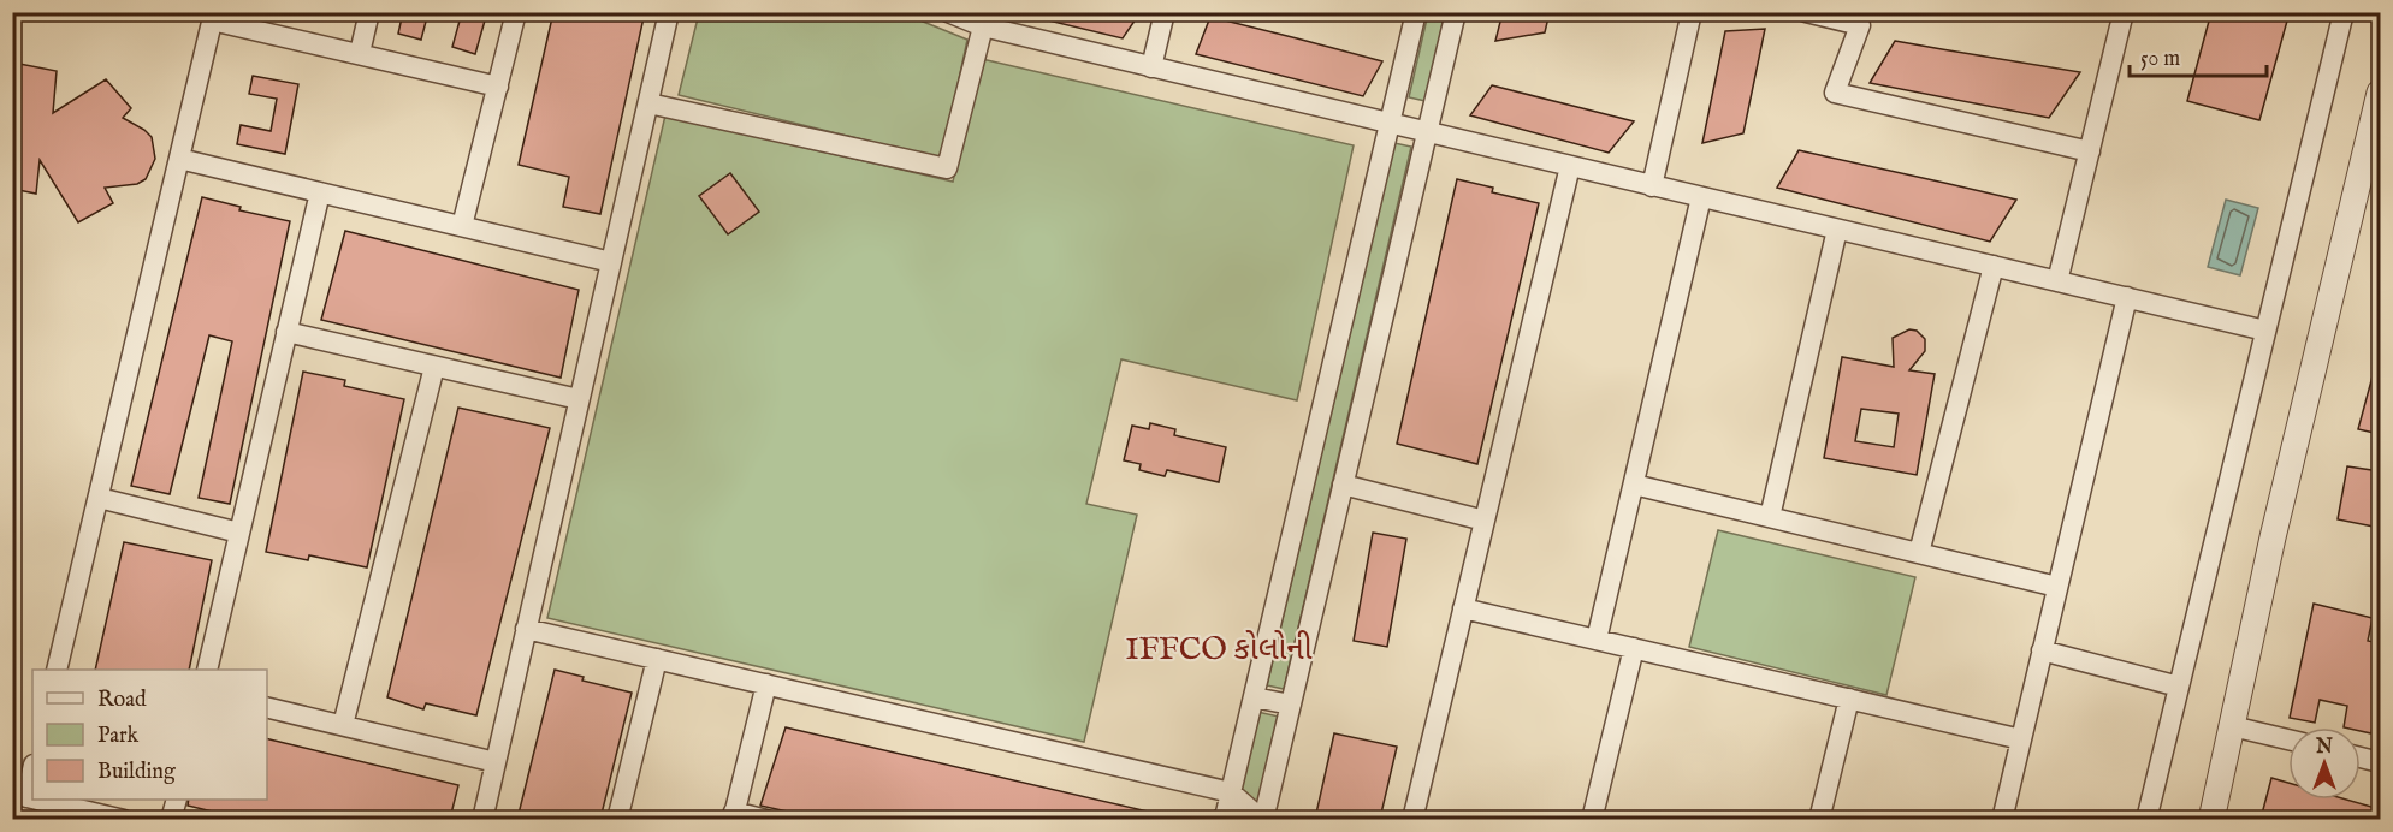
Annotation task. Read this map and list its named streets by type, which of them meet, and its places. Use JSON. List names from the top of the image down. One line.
{"districts":["IFFCO કોલોની"],"legend":["Road","Park","Building"],"scale_bar":"50 m","north":"top"}
